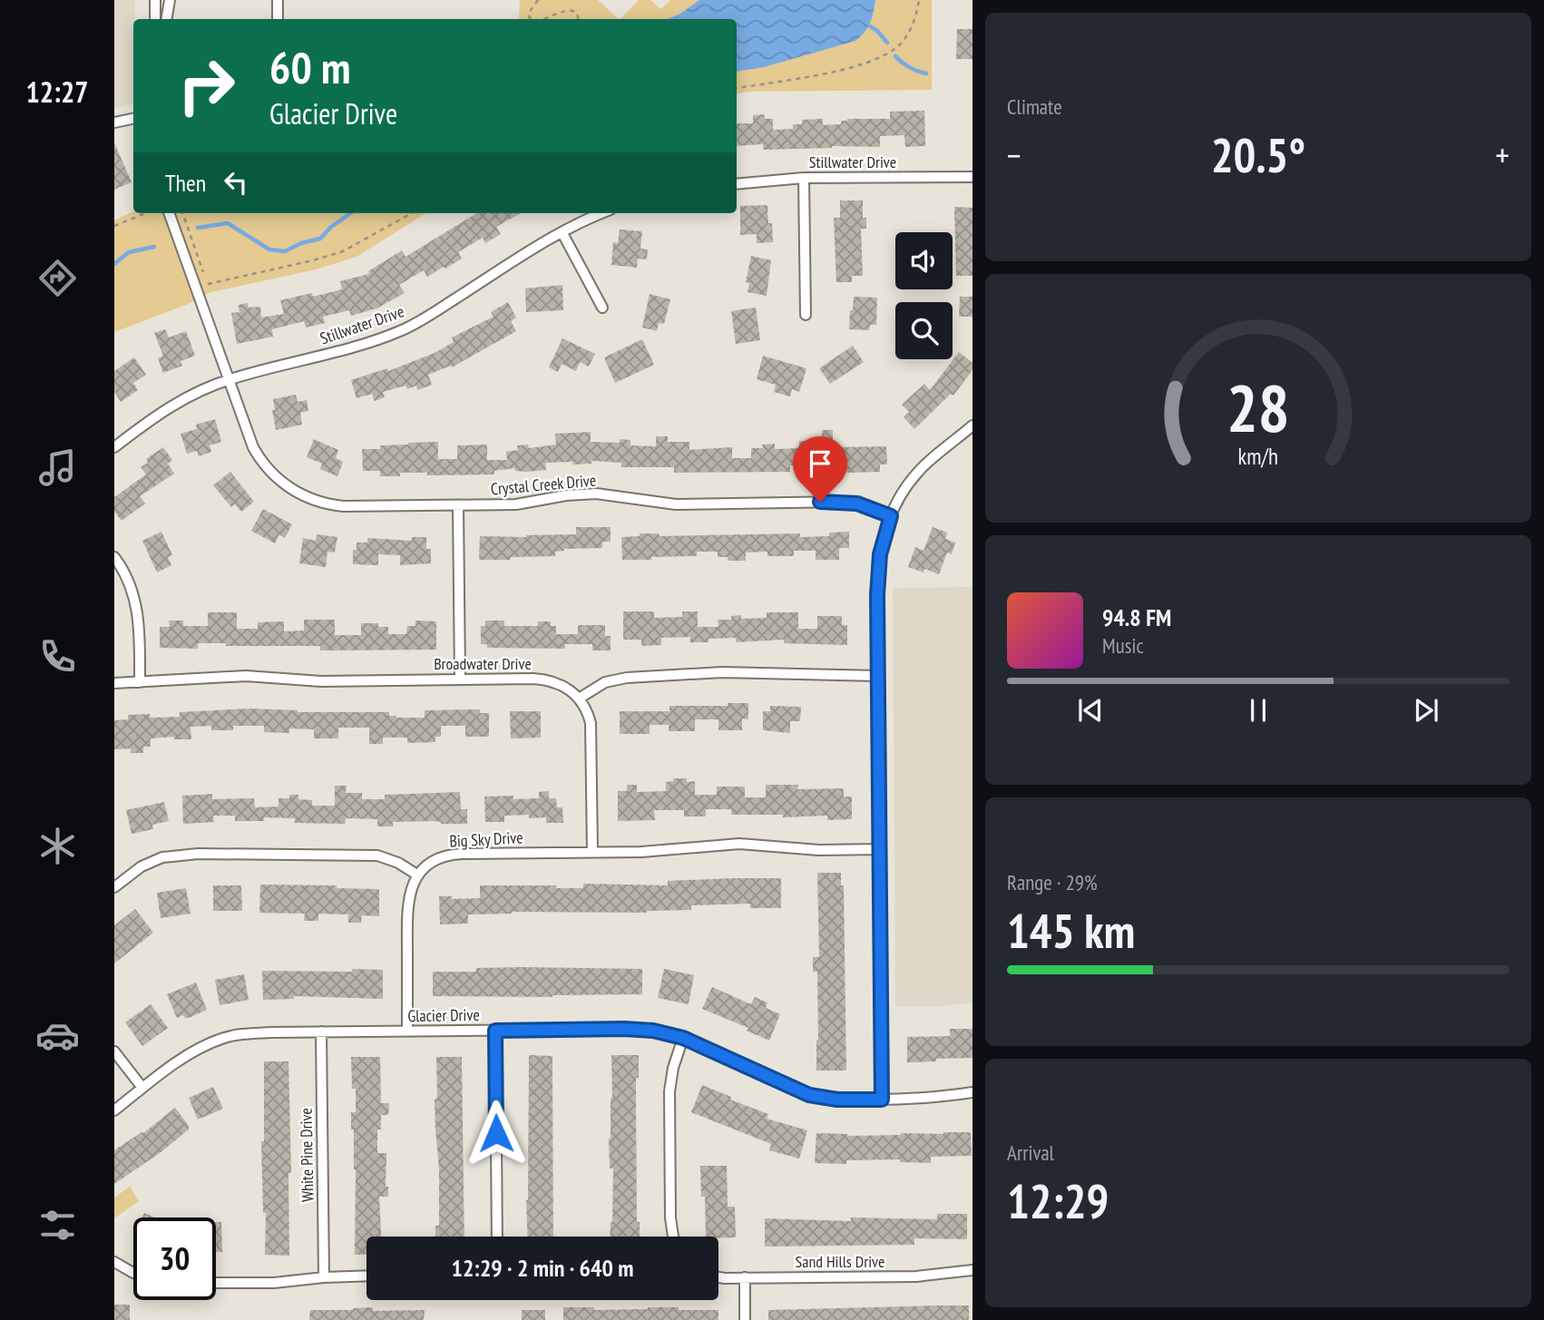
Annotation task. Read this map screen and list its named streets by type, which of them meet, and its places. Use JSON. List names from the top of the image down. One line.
{"streets":{"street":["Stillwater Drive","Crystal Creek Drive","Broadwater Drive","Big Sky Drive","Glacier Drive","White Pine Drive","Sand Hills Drive"]},"crossings":[["Stillwater Drive","Crystal Creek Drive"],["Glacier Drive","White Pine Drive"]],"page":{"tabs":"12:27","tile":["Climate",["Range · 29%","145 km"],["Arrival","12:29"]],"turn":["60 m","Glacier Drive"],"heat":["−","20.5°","+"],"then":"Then","song":["94.8 FM","Music"],"limit":"30","trip":"12:29 · 2 min · 640 m","gauge":["28","km/h"]}}
